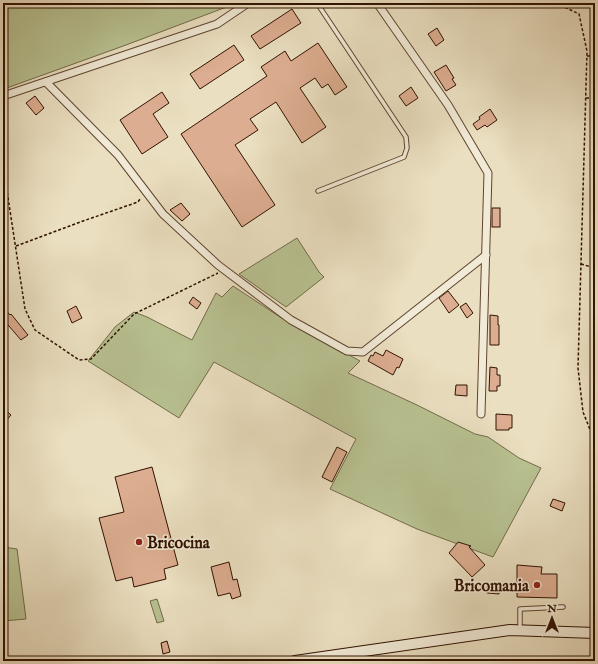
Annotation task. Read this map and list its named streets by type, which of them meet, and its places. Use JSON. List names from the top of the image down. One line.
{"places":["Bricocina","Bricomania"],"north":"top"}
